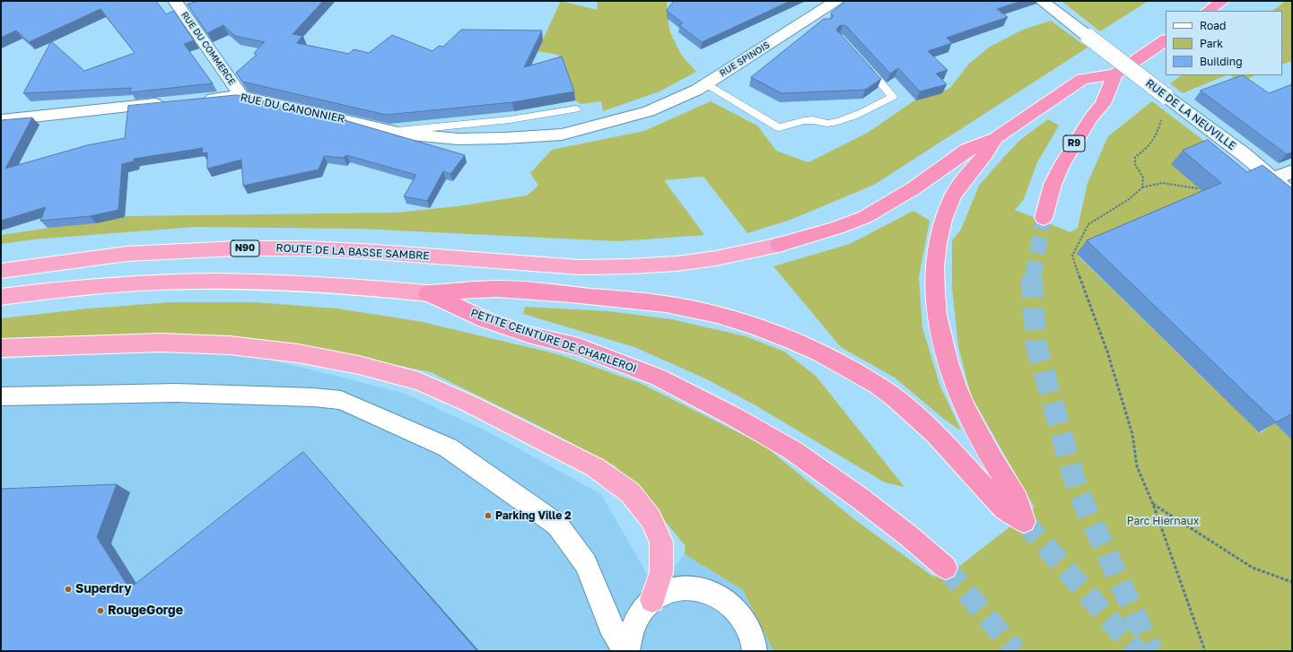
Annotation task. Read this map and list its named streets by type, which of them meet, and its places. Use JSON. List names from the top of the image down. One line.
{"streets":{"highway":["R9","N90","ROUTE DE LA BASSE SAMBRE","PETITE CEINTURE DE CHARLEROI"],"street":["RUE DU COMMERCE","RUE SPINOIS","RUE DU CANONNIER","RUE DE LA NEUVILLE"]},"crossings":[["RUE DU COMMERCE","RUE DU CANONNIER"],["RUE SPINOIS","RUE DU CANONNIER"]],"parks":["Parc Hiernaux"],"places":["Parking Ville 2","Superdry","RougeGorge"],"legend":["Road","Park","Building"]}
